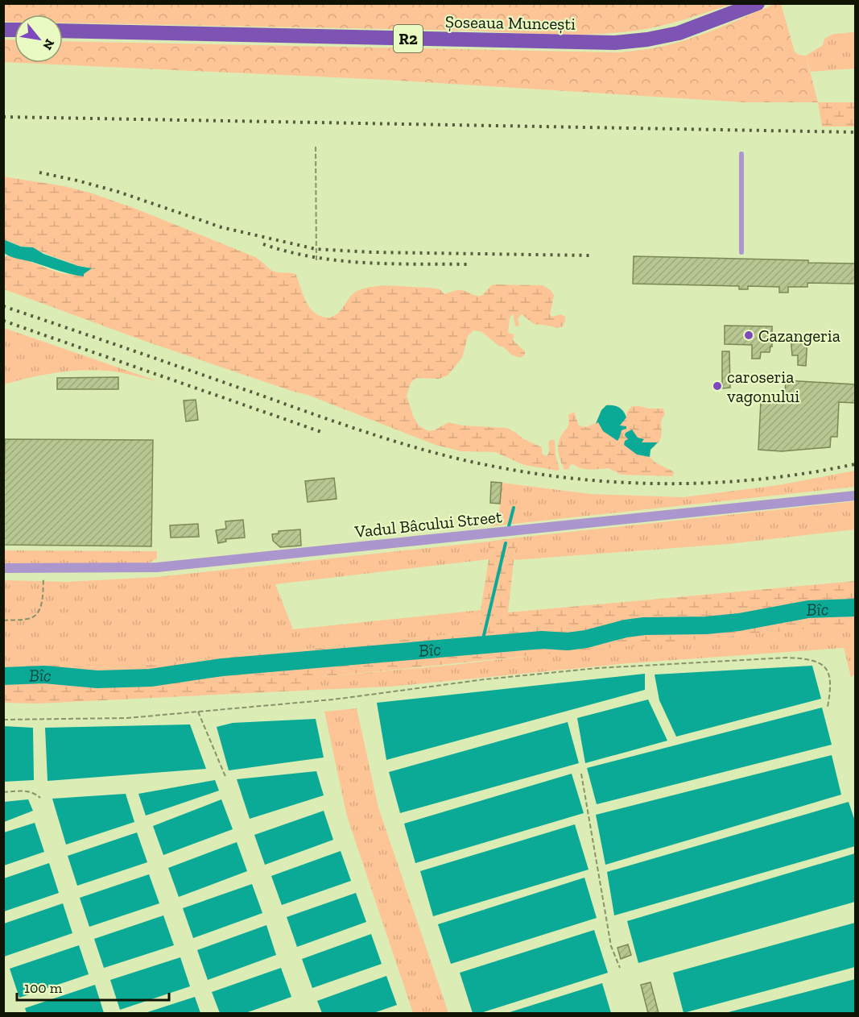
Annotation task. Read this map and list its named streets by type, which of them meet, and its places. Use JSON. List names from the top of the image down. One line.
{"streets":{"main road":["Șoseaua Muncești","R2"],"street":["Vadul Bâcului Street"]},"water":["Bîc"],"places":["Cazangeria","caroseria vagonului"],"scale_bar":"100 m","north":"bottom right"}
